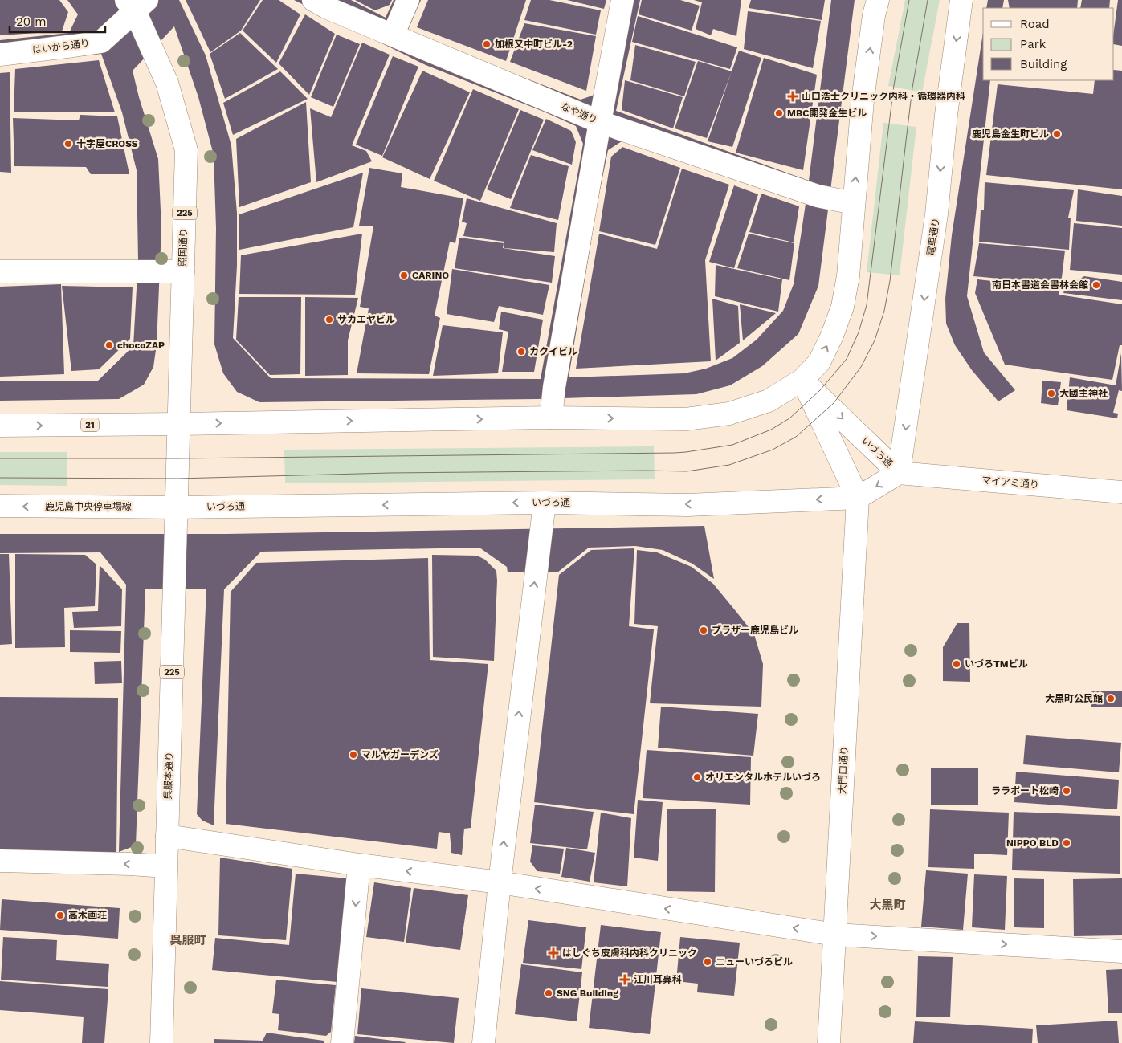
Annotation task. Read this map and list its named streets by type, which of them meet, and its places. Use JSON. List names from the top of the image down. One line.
{"streets":{"main road":["はいから通り","なや通り","225","電車通り","照国通り","21","いづろ通","マイアミ通り","鹿児島中央停車場線","大門口通り","呉服本通り"]},"crossings":[["はいから通り","照国通り"],["電車通り","いづろ通"],["電車通り","マイアミ通り"],["照国通り","21"],["照国通り","いづろ通"],["照国通り","鹿児島中央停車場線"],["照国通り","呉服本通り"],["いづろ通","マイアミ通り"],["いづろ通","鹿児島中央停車場線"],["いづろ通","大門口通り"],["いづろ通","呉服本通り"],["鹿児島中央停車場線","呉服本通り"]],"districts":["大黒町","呉服町"],"places":{"other":["加根又中町ビル-2","MBC開発金生ビル","鹿児島金生町ビル","十字屋CROSS","CARINO","南日本書道会書林会館","サカエヤビル","chocoZAP","カクイビル","大國主神社","ブラザー鹿児島ビル","いづろTMビル","大黒町公民館","マルヤガーデンズ","オリエンタルホテルいづろ","ララポート松崎","NIPPO BLD","高木画荘","ニューいづろビル","SNG Building"],"health":["山口浩士クリニック内科・循環器内科","はしぐち皮膚科内科クリニック","江川耳鼻科"]},"legend":["Road","Park","Building"],"scale_bar":"20 m"}
